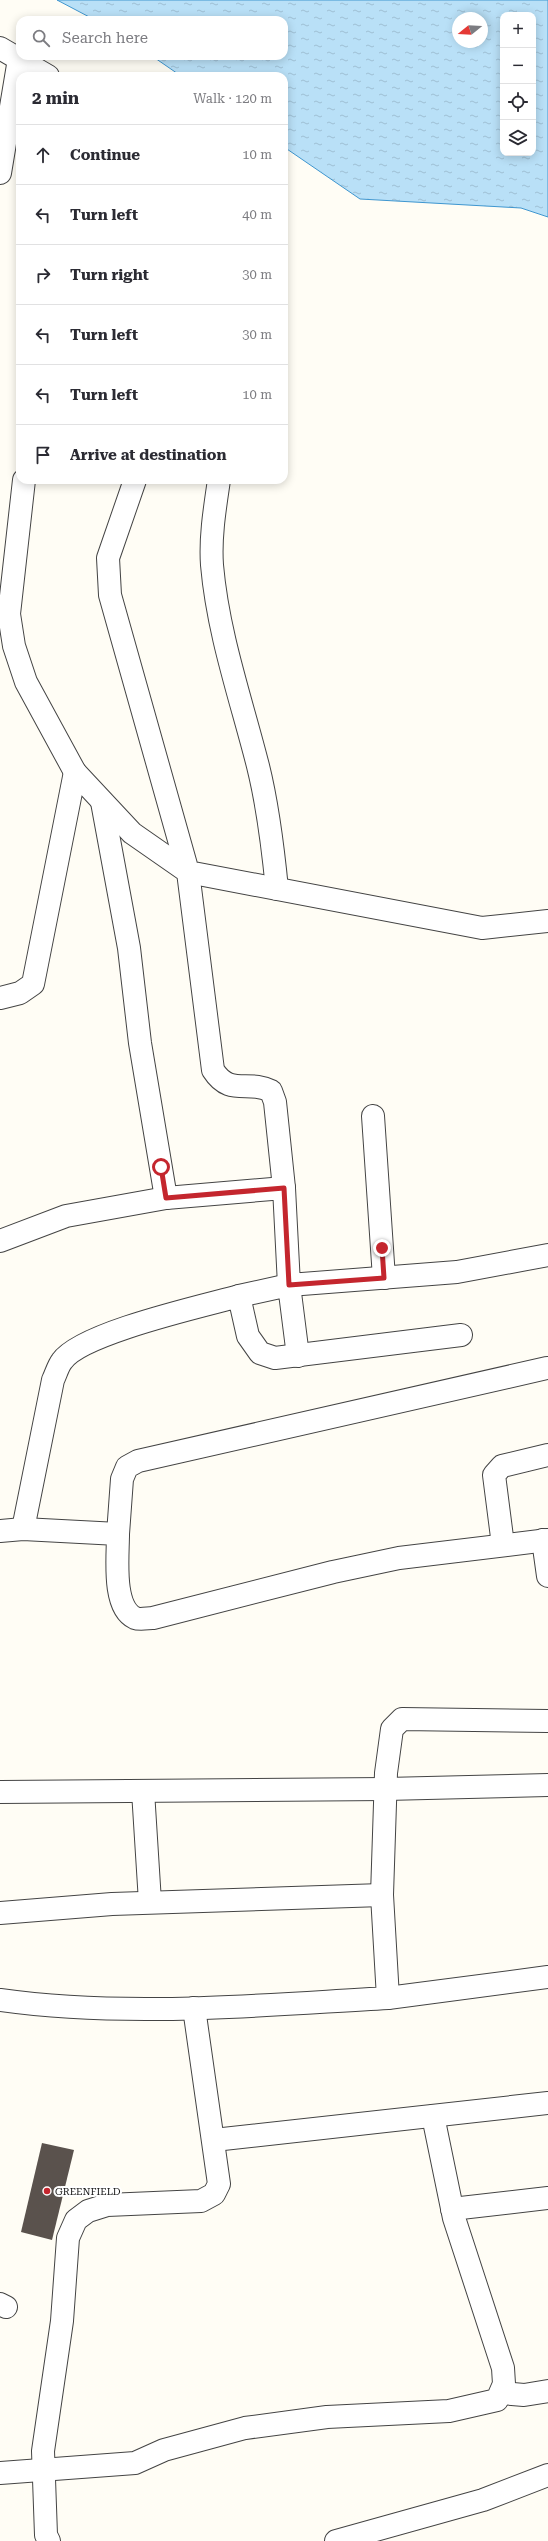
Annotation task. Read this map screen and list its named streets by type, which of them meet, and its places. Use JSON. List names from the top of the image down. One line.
{"places":["GREENFIELD"],"north":"left","page":{"map_buttons":["+","−"],"search":"Search here","heading":["2 min","Walk · 120 m"],"list":[["Continue","10 m"],["Turn left","40 m"],["Turn right","30 m"],["Turn left","30 m"],["Turn left","10 m"],"Arrive at destination"]}}
